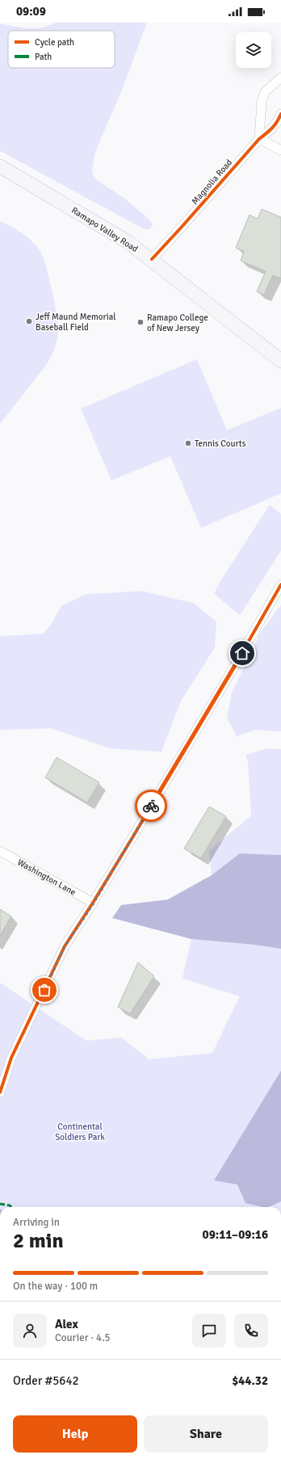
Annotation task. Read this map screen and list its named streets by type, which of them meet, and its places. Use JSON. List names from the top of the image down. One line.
{"streets":{"main road":["Ramapo Valley Road"],"street":["Magnolia Road","Washington Lane"]},"crossings":[["Magnolia Road","Ramapo Valley Road"]],"parks":["Continental Soldiers Park"],"places":["Jeff Maund Memorial Baseball Field","Ramapo College of New Jersey","Tennis Courts"],"legend":["Cycle path","Path"],"page":{"status":"09:09","heading":["2 min","Arriving in","09:11–09:16"],"panel":["Alex","Courier · 4.5","Order #5642","$44.32"],"bar":"On the way · 100 m","buttons":["Help","Share"]}}
